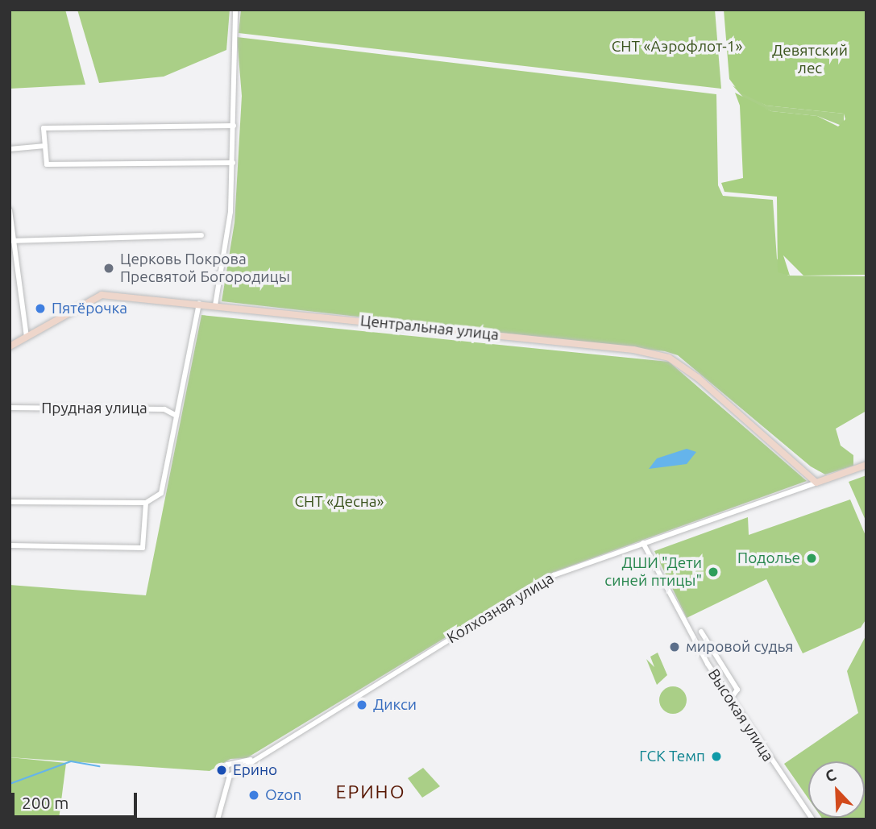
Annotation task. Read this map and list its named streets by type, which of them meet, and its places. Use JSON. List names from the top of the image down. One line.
{"streets":{"street":["Центральная улица","Прудная улица","Колхозная улица","Высокая улица"]},"crossings":[["Центральная улица","Колхозная улица"],["Колхозная улица","Высокая улица"]],"districts":["ЕРИНО"],"parks":["СНТ «Аэрофлот-1»","Девятский лес","СНТ «Десна»"],"places":["Церковь Покрова Пресвятой Богородицы","Пятёрочка","Подолье","ДШИ \"Дети синей птицы\"","мировой судья","Дикси","ГСК Темп","Ерино","Ozon"],"scale_bar":"200 m","north":"top left"}
